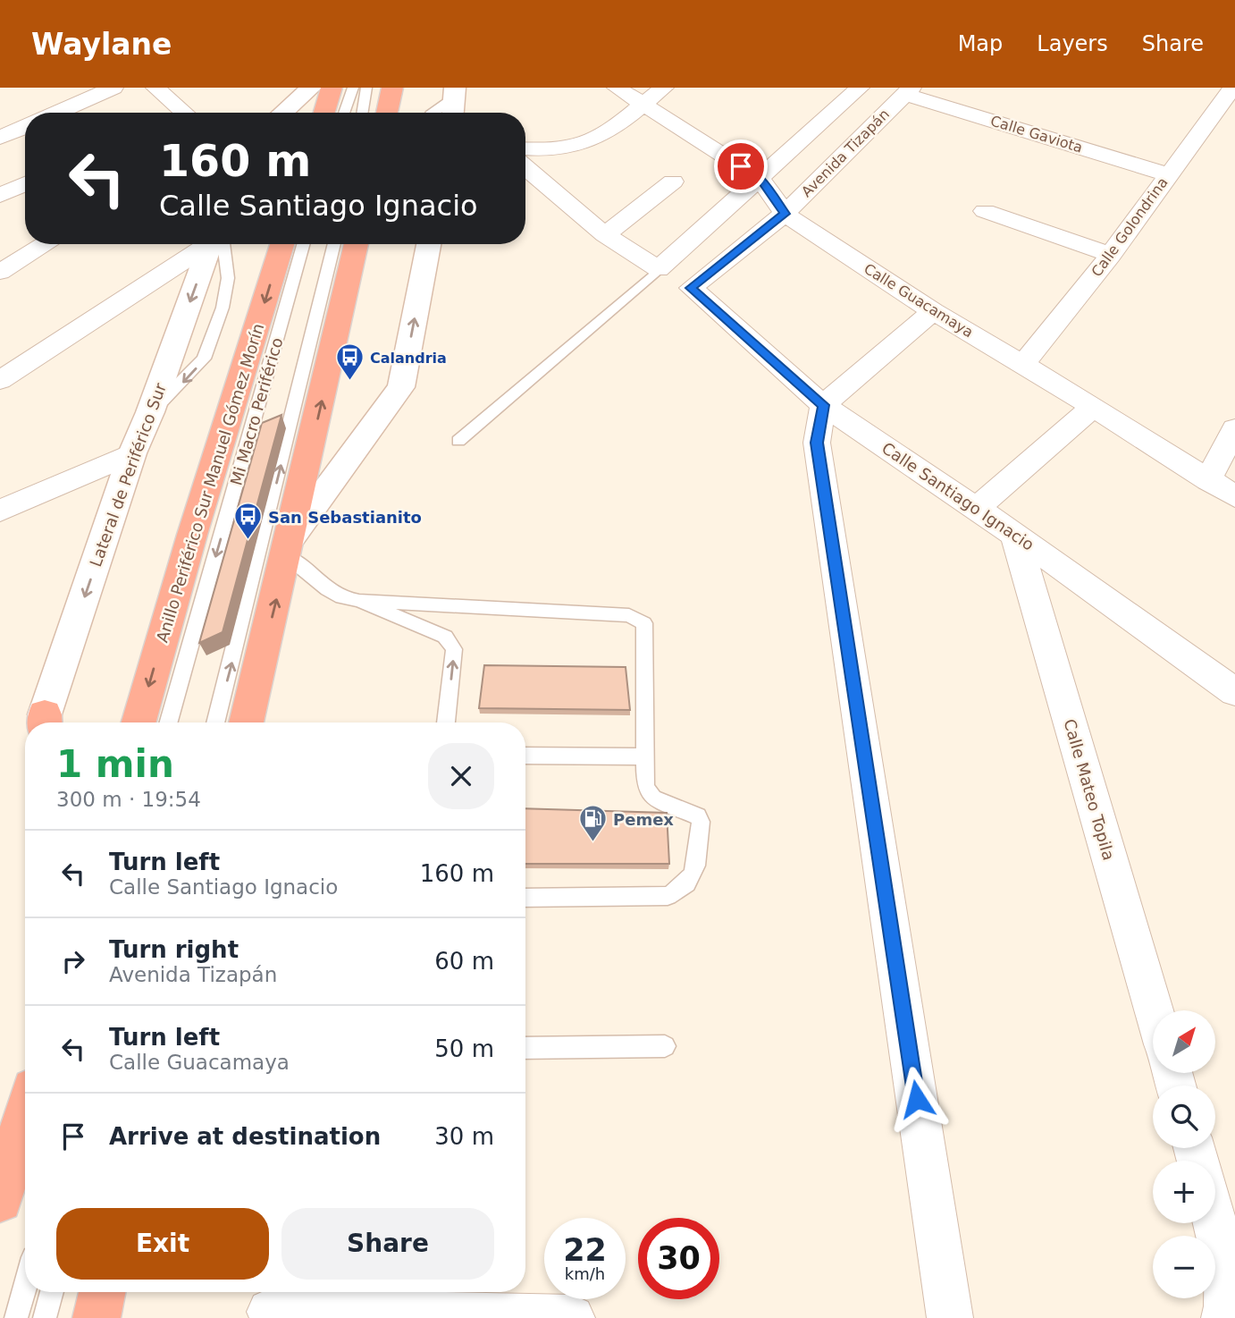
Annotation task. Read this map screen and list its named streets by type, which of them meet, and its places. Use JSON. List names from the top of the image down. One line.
{"streets":{"highway":["Anillo Periférico Sur Manuel Gómez Morín"],"street":["Calle Gaviota","Avenida Tizapán","Calle Golondrina","Calle Guacamaya","Lateral de Periférico Sur","Calle Santiago Ignacio","Calle Mateo Topila"],"lane":["Mi Macro Periférico"]},"crossings":[["Calle Gaviota","Avenida Tizapán"],["Calle Gaviota","Calle Golondrina"],["Avenida Tizapán","Calle Guacamaya"],["Avenida Tizapán","Calle Santiago Ignacio"],["Calle Golondrina","Calle Guacamaya"],["Calle Santiago Ignacio","Calle Mateo Topila"]],"places":{"bus stop":["Calandria","San Sebastianito"],"fuel station":["Pemex"]},"north":"top right","page":{"header":"Waylane","nav":["Map","Layers","Share"],"turn":["160 m","Calle Santiago Ignacio"],"heading":["1 min","300 m · 19:54"],"list":[{"name":"Turn left","note":"Calle Santiago Ignacio","value":"160 m"},{"name":"Turn right","note":"Avenida Tizapán","value":"60 m"},{"name":"Turn left","note":"Calle Guacamaya","value":"50 m"},{"name":"Arrive at destination","value":"30 m"}],"map_buttons":["+","−"],"buttons":["Exit","Share"],"speed":"22 km/h","limit":"30"}}
